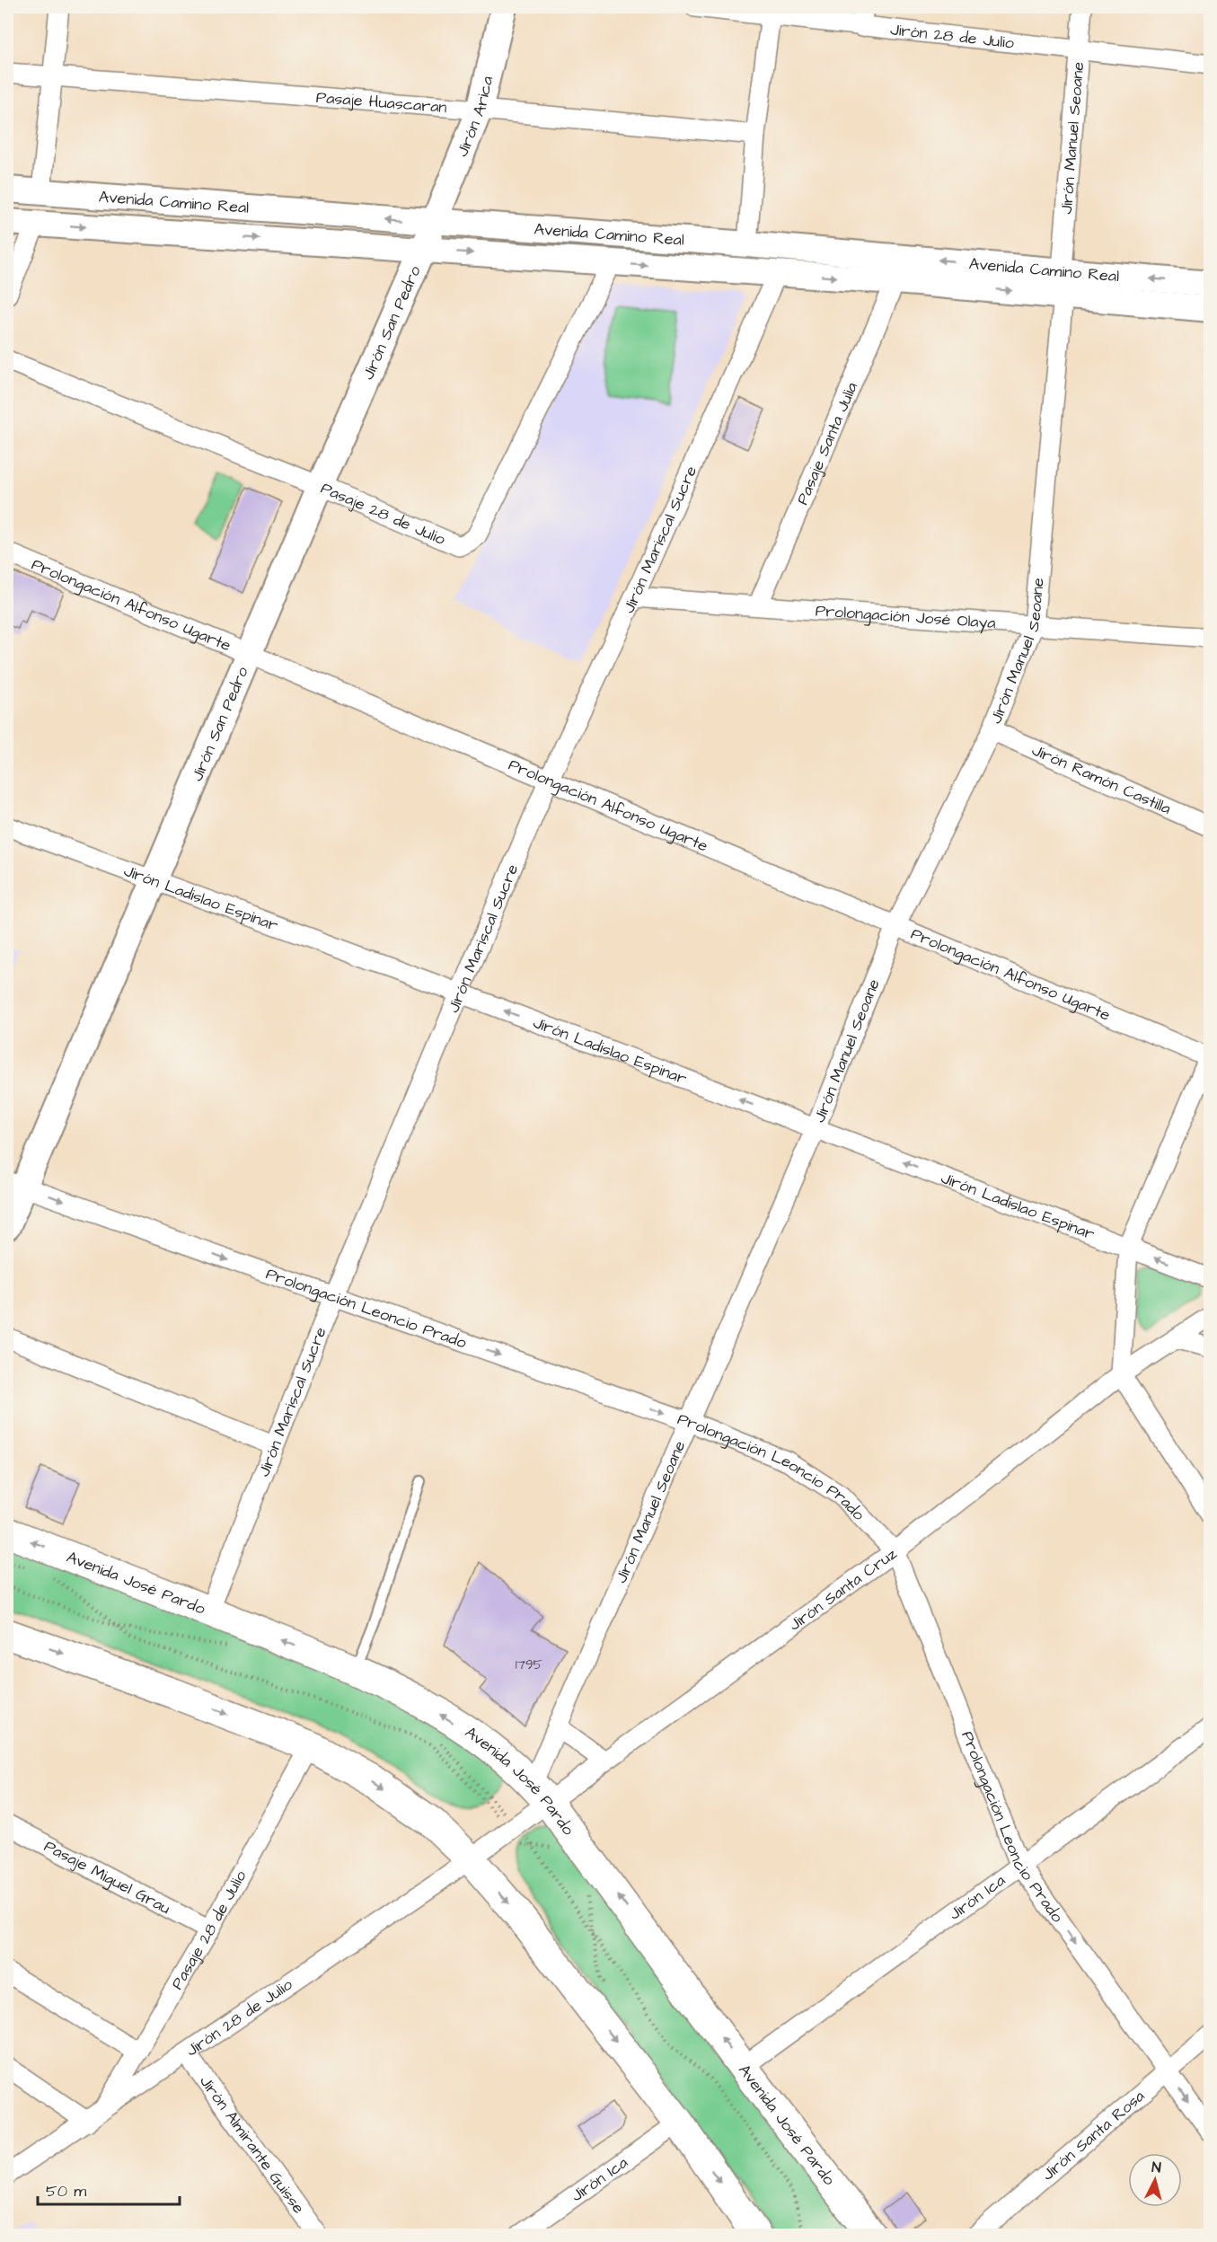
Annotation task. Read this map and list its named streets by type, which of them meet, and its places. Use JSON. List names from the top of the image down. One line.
{"streets":{"main road":["Jirón Arica","Avenida Camino Real","Jirón San Pedro","Avenida José Pardo"],"street":["Jirón 28 de Julio","Pasaje Huascaran","Jirón Manuel Seoane","Pasaje Santa Julia","Pasaje 28 de Julio","Jirón Mariscal Sucre","Prolongación Alfonso Ugarte","Prolongación José Olaya","Jirón Ramón Castilla","Jirón Ladislao Espinar","Prolongación Leoncio Prado","Jirón Santa Cruz","Pasaje Miguel Grau","Jirón Ica","Jirón Santa Rosa","Jirón Almirante Guisse"]},"crossings":[["Jirón 28 de Julio","Jirón Manuel Seoane"],["Jirón 28 de Julio","Pasaje 28 de Julio"],["Jirón 28 de Julio","Jirón Santa Cruz"],["Jirón 28 de Julio","Jirón Almirante Guisse"],["Pasaje Huascaran","Jirón Arica"],["Jirón Arica","Avenida Camino Real"],["Jirón Arica","Jirón San Pedro"],["Jirón Manuel Seoane","Avenida Camino Real"],["Jirón Manuel Seoane","Prolongación Alfonso Ugarte"],["Jirón Manuel Seoane","Prolongación José Olaya"],["Jirón Manuel Seoane","Jirón Ramón Castilla"],["Jirón Manuel Seoane","Jirón Ladislao Espinar"],["Jirón Manuel Seoane","Prolongación Leoncio Prado"],["Jirón Manuel Seoane","Avenida José Pardo"],["Jirón Manuel Seoane","Jirón Santa Cruz"],["Avenida Camino Real","Jirón San Pedro"],["Avenida Camino Real","Pasaje Santa Julia"],["Avenida Camino Real","Pasaje 28 de Julio"],["Avenida Camino Real","Jirón Mariscal Sucre"],["Jirón San Pedro","Pasaje 28 de Julio"],["Jirón San Pedro","Prolongación Alfonso Ugarte"],["Jirón San Pedro","Jirón Ladislao Espinar"],["Jirón San Pedro","Prolongación Leoncio Prado"],["Pasaje Santa Julia","Prolongación José Olaya"],["Pasaje 28 de Julio","Pasaje Miguel Grau"],["Jirón Mariscal Sucre","Prolongación Alfonso Ugarte"],["Jirón Mariscal Sucre","Prolongación José Olaya"],["Jirón Mariscal Sucre","Jirón Ladislao Espinar"],["Jirón Mariscal Sucre","Prolongación Leoncio Prado"],["Jirón Mariscal Sucre","Avenida José Pardo"],["Prolongación Leoncio Prado","Jirón Santa Cruz"],["Prolongación Leoncio Prado","Jirón Ica"],["Prolongación Leoncio Prado","Jirón Santa Rosa"],["Avenida José Pardo","Jirón Santa Cruz"],["Avenida José Pardo","Jirón Ica"]],"one_way":["Jirón Ladislao Espinar","Prolongación Leoncio Prado"],"house_numbers":["1795"],"scale_bar":"50 m","north":"top"}
